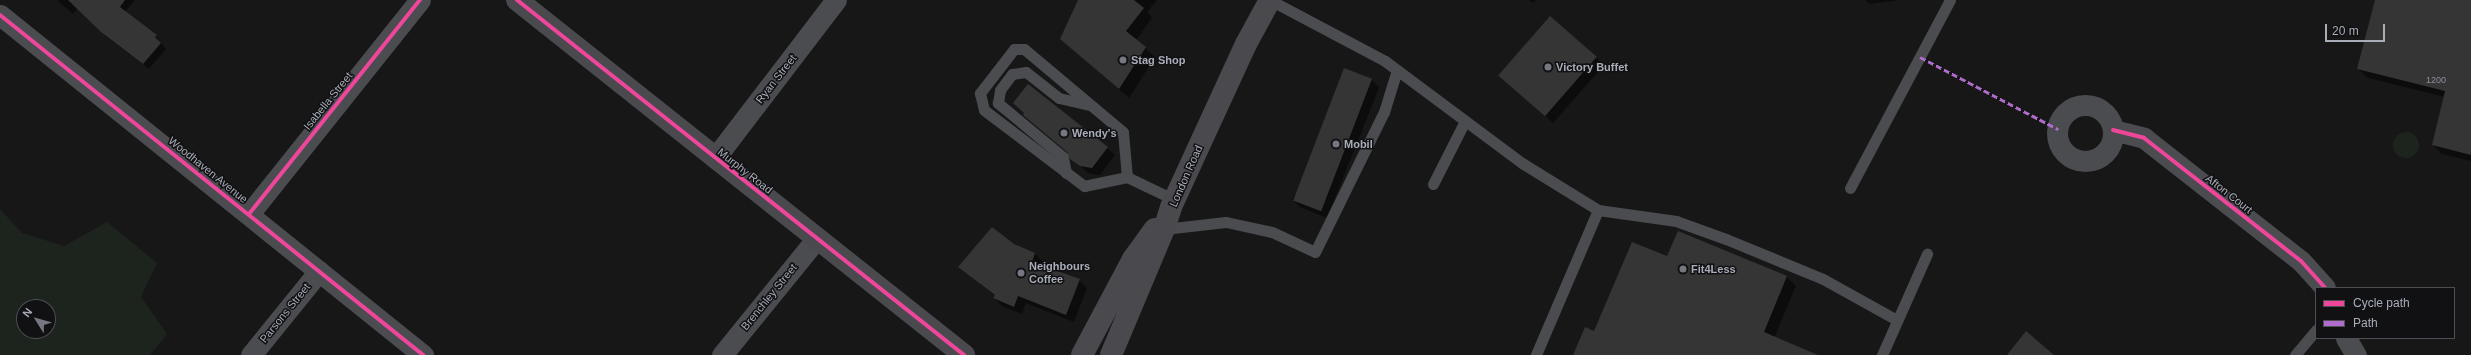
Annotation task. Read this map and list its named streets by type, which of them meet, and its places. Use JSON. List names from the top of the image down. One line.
{"streets":{"main road":["Murphy Road","London Road"],"street":["Ryan Street","Isabella Street","Woodhaven Avenue","Afton Court","Brenchley Street","Parsons Street"]},"crossings":[["Ryan Street","Murphy Road"],["Isabella Street","Woodhaven Avenue"],["Woodhaven Avenue","Parsons Street"],["Murphy Road","Brenchley Street"]],"places":["Stag Shop","Victory Buffet","Wendy's","Mobil","Fit4Less","Neighbours Coffee"],"house_numbers":["1200"],"legend":["Cycle path","Path"],"scale_bar":"20 m","north":"top left"}
